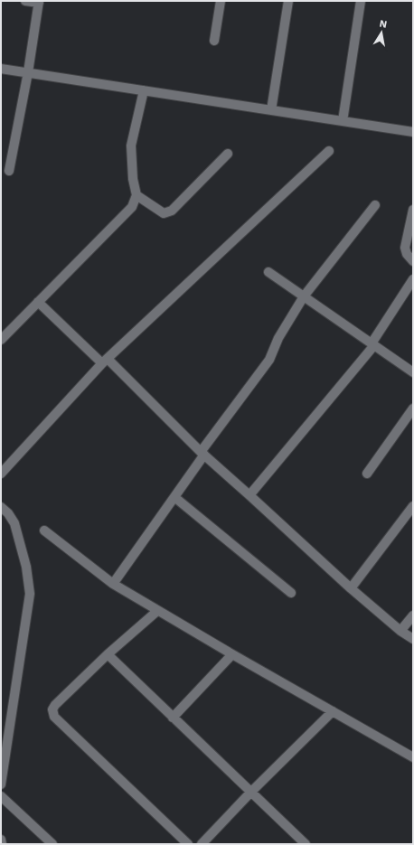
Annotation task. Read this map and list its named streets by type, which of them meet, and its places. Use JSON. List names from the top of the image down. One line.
{"north":"top"}
